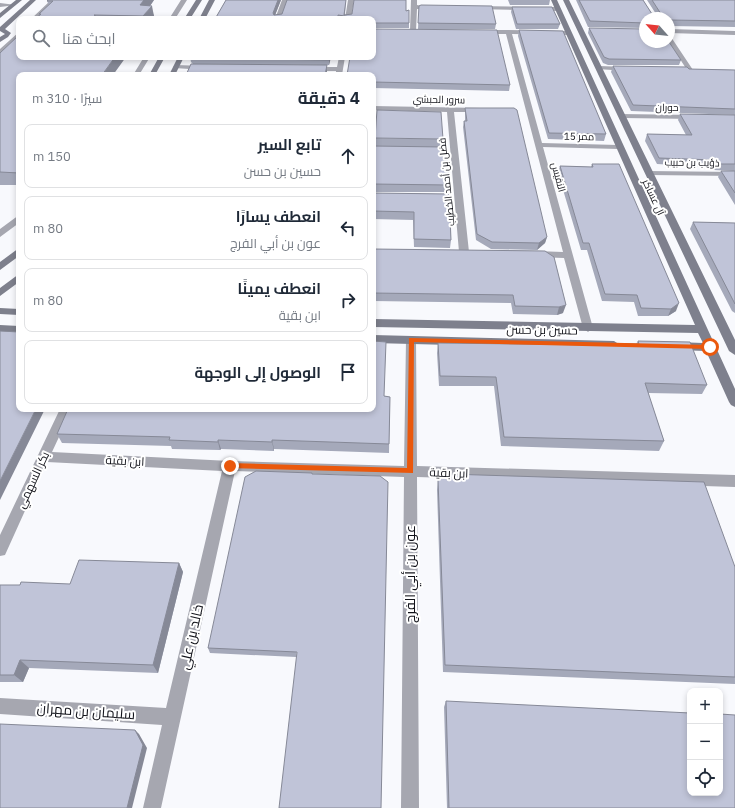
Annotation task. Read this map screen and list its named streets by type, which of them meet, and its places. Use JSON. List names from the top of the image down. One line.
{"streets":{"street":["سرور الحبشي","حوران","ممر 15","ذؤيب بن حبيب","النفيس","فضل بن أحمد الخطيب","آل عساكر","حسين بن حسن","ابن بقية","بكر السهمي","عون بن أبي الفرج","خالد بن علي","سليمان بن مهران"]},"crossings":[["سرور الحبشي","فضل بن أحمد الخطيب"],["حوران","آل عساكر"],["ممر 15","النفيس"],["ممر 15","آل عساكر"],["ذؤيب بن حبيب","آل عساكر"],["النفيس","حسين بن حسن"],["آل عساكر","حسين بن حسن"],["حسين بن حسن","عون بن أبي الفرج"],["ابن بقية","بكر السهمي"],["ابن بقية","عون بن أبي الفرج"],["ابن بقية","خالد بن علي"],["خالد بن علي","سليمان بن مهران"]],"north":"top left","page":{"search":"ابحث هنا","heading":["4 دقيقة","سيرًا · 310 m"],"list":[["تابع السير","حسين بن حسن","150 m"],["انعطف يسارًا","عون بن أبي الفرج","80 m"],["انعطف يمينًا","ابن بقية","80 m"],"الوصول إلى الوجهة"],"map_buttons":["+","−"]}}
